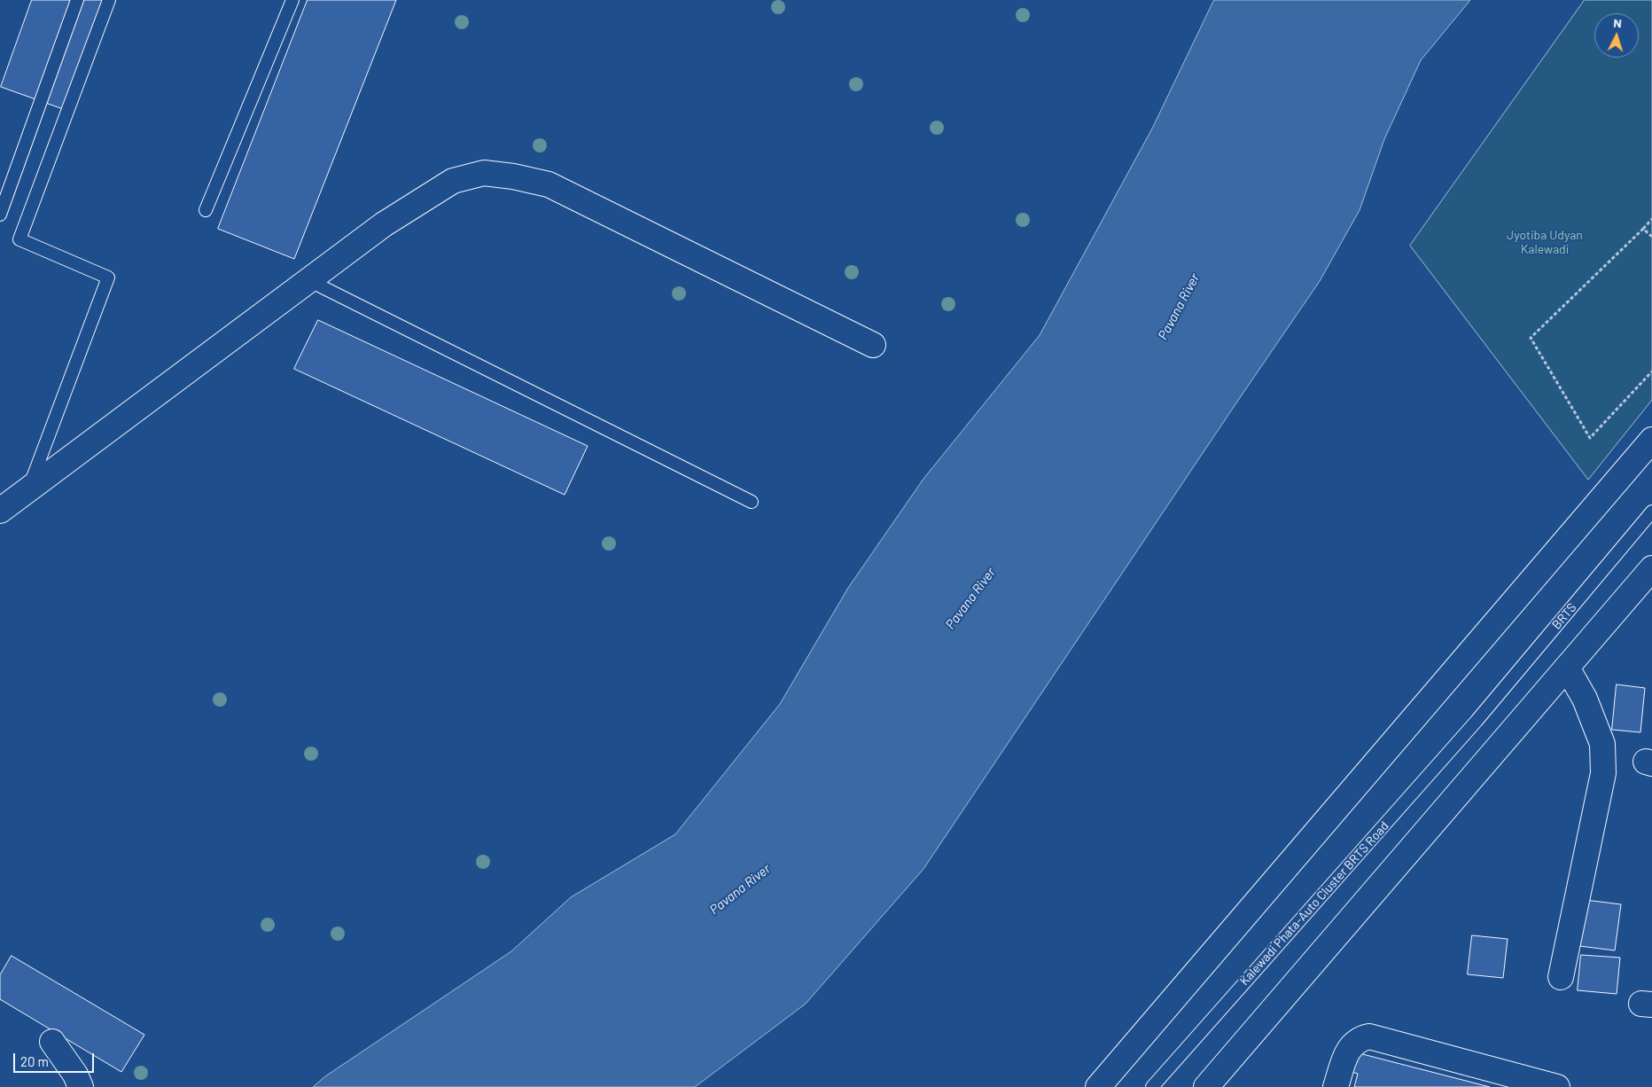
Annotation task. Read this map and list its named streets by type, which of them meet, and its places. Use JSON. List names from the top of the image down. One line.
{"streets":{"lane":["BRTS","Kalewadi Phata-Auto Cluster BRTS Road"]},"crossings":[["BRTS","Kalewadi Phata-Auto Cluster BRTS Road"]],"water":["Pavana River"],"parks":["Jyotiba Udyan Kalewadi"],"scale_bar":"20 m","north":"top"}
